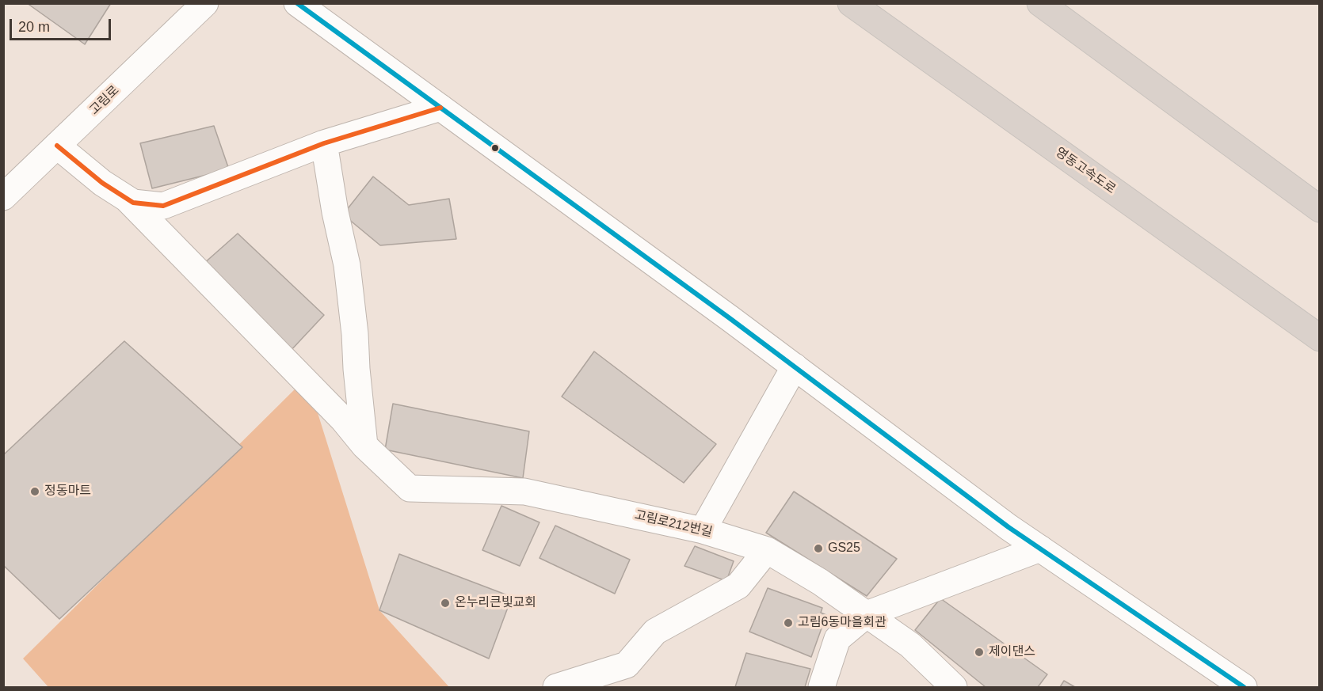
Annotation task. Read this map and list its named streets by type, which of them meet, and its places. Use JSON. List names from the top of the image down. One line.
{"streets":{"highway":["영동고속도로"],"street":["고림로","고림로212번길"]},"places":["정동마트","GS25","온누리큰빛교회","고림6동마을회관","제이댄스"],"scale_bar":"20 m"}
